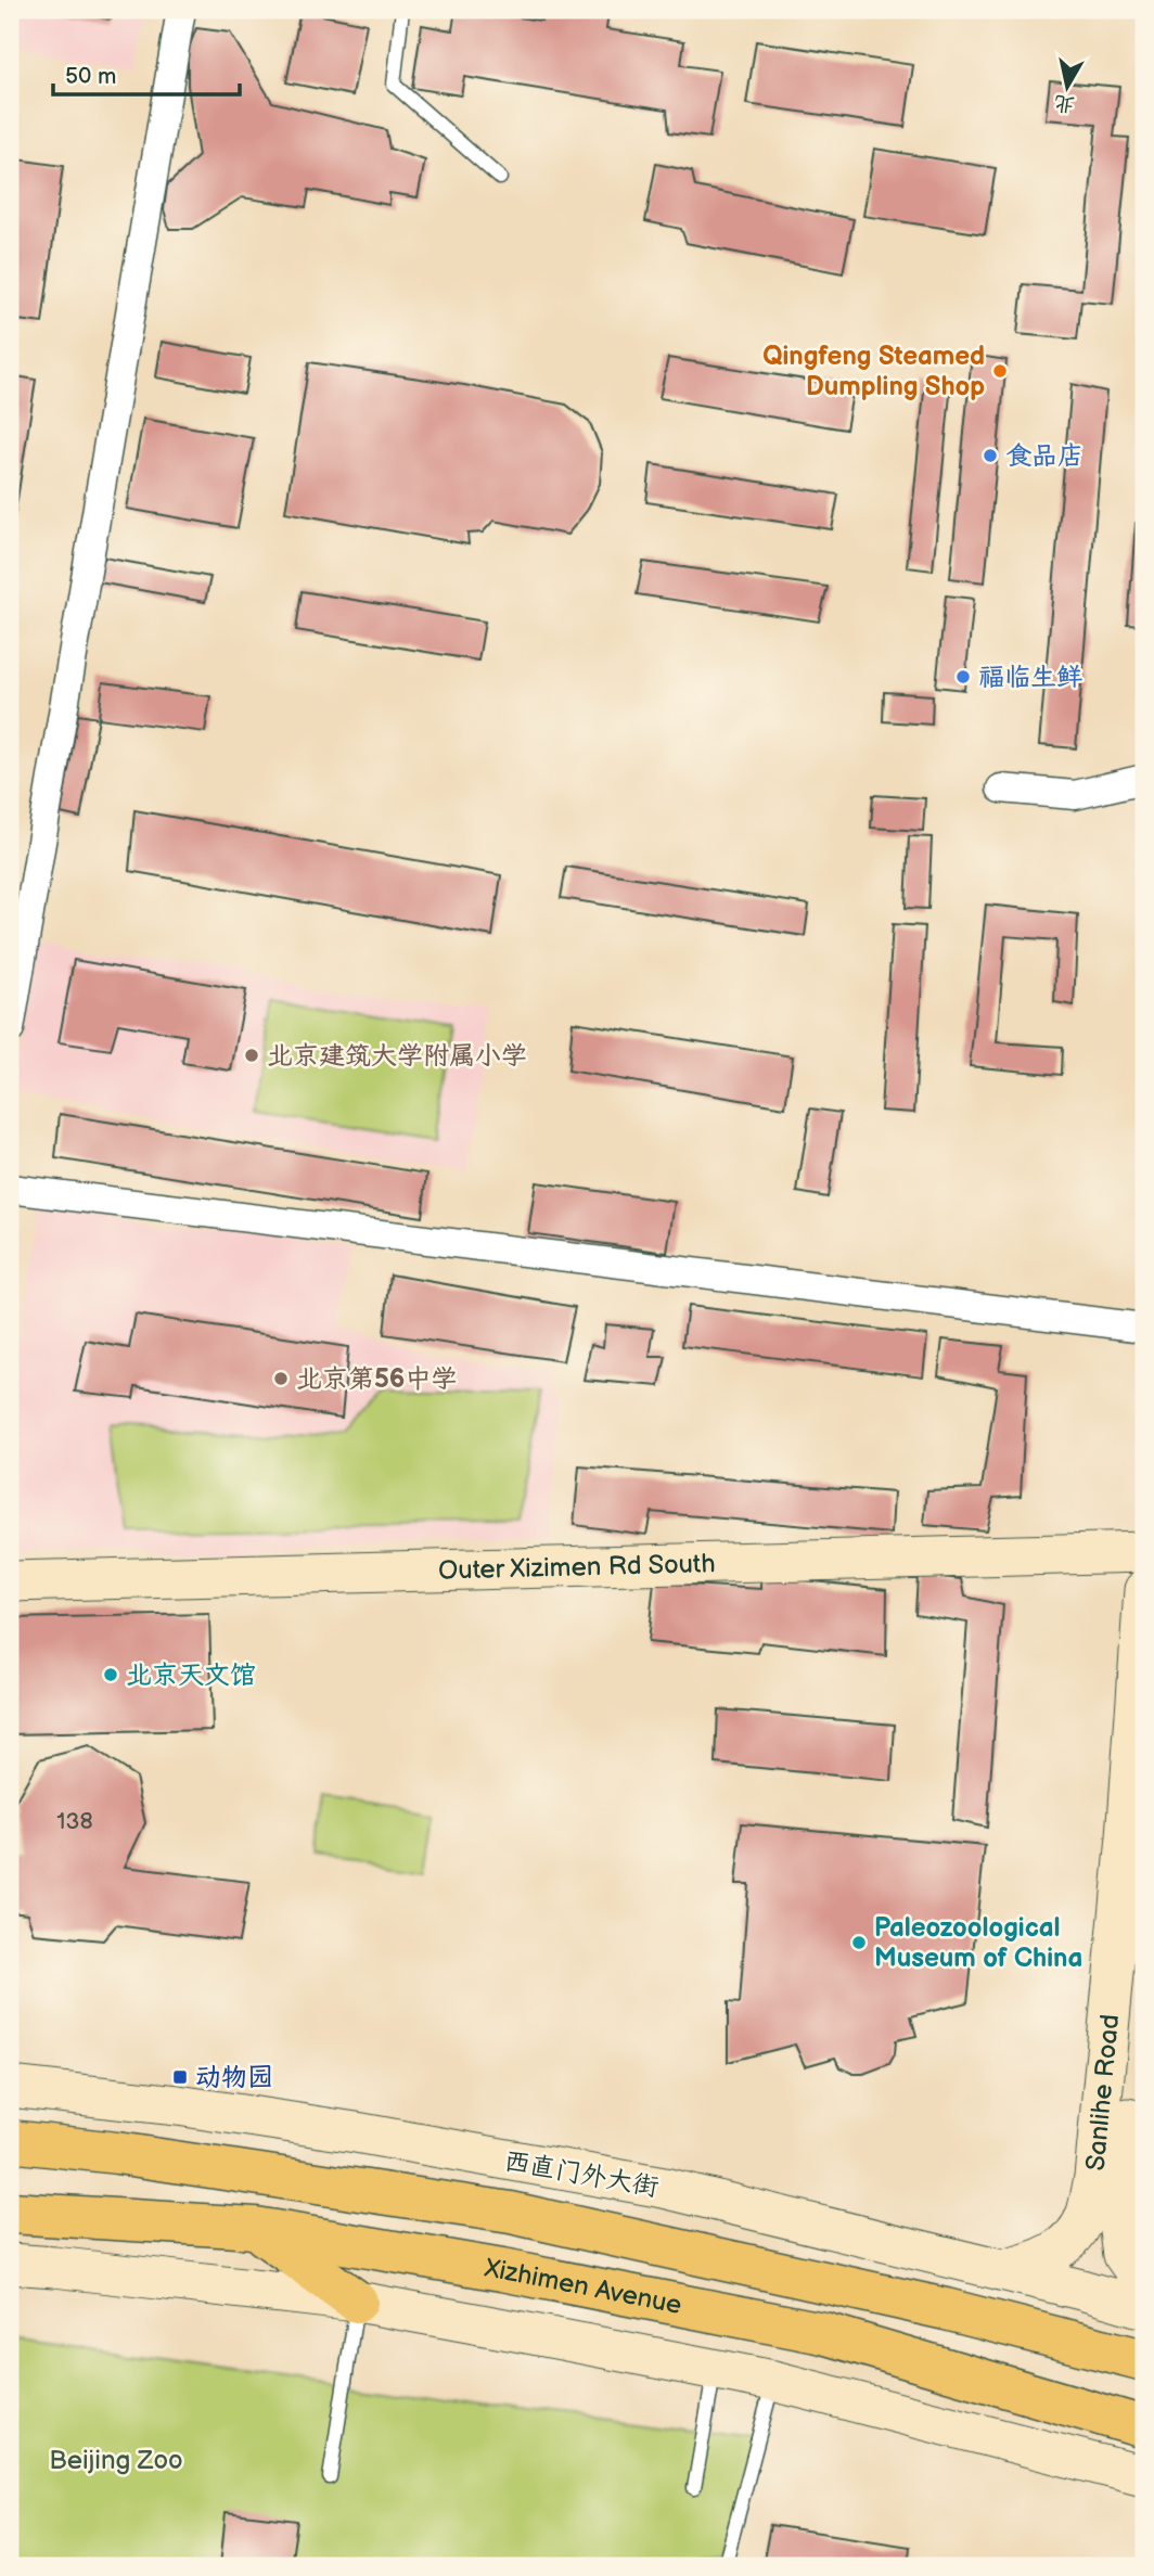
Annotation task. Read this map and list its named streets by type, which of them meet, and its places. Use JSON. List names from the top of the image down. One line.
{"streets":{"highway":["Xizhimen Avenue"],"street":["Outer Xizimen Rd South","Sanlihe Road","西直门外大街"]},"crossings":[["Sanlihe Road","西直门外大街"]],"parks":["Beijing Zoo"],"places":{"other":["Qingfeng Steamed Dumpling Shop","食品店","福临生鲜","北京建筑大学附属小学","北京第56中学","北京天文馆","Paleozoological Museum of China"],"transit":["动物园"]},"house_numbers":["138"],"scale_bar":"50 m","north":"bottom"}
